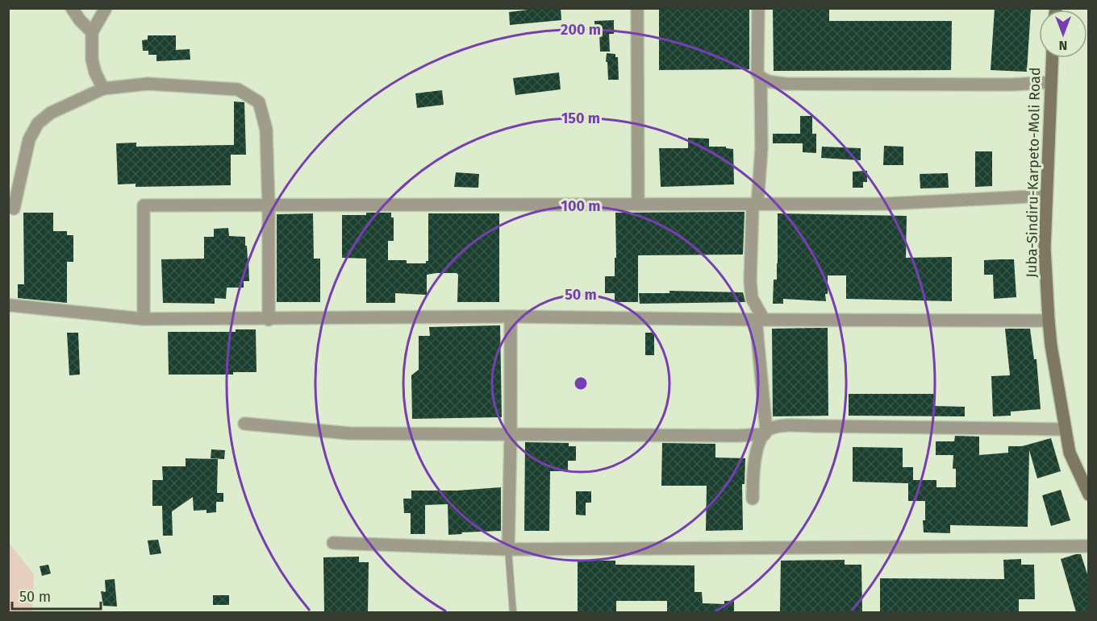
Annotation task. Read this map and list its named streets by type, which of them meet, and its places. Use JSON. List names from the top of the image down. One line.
{"streets":{"main road":["Juba-Sindiru-Karpeto-Moli Road"]},"scale_bar":"50 m","north":"bottom","rings":["200 m","150 m","100 m","50 m"]}
